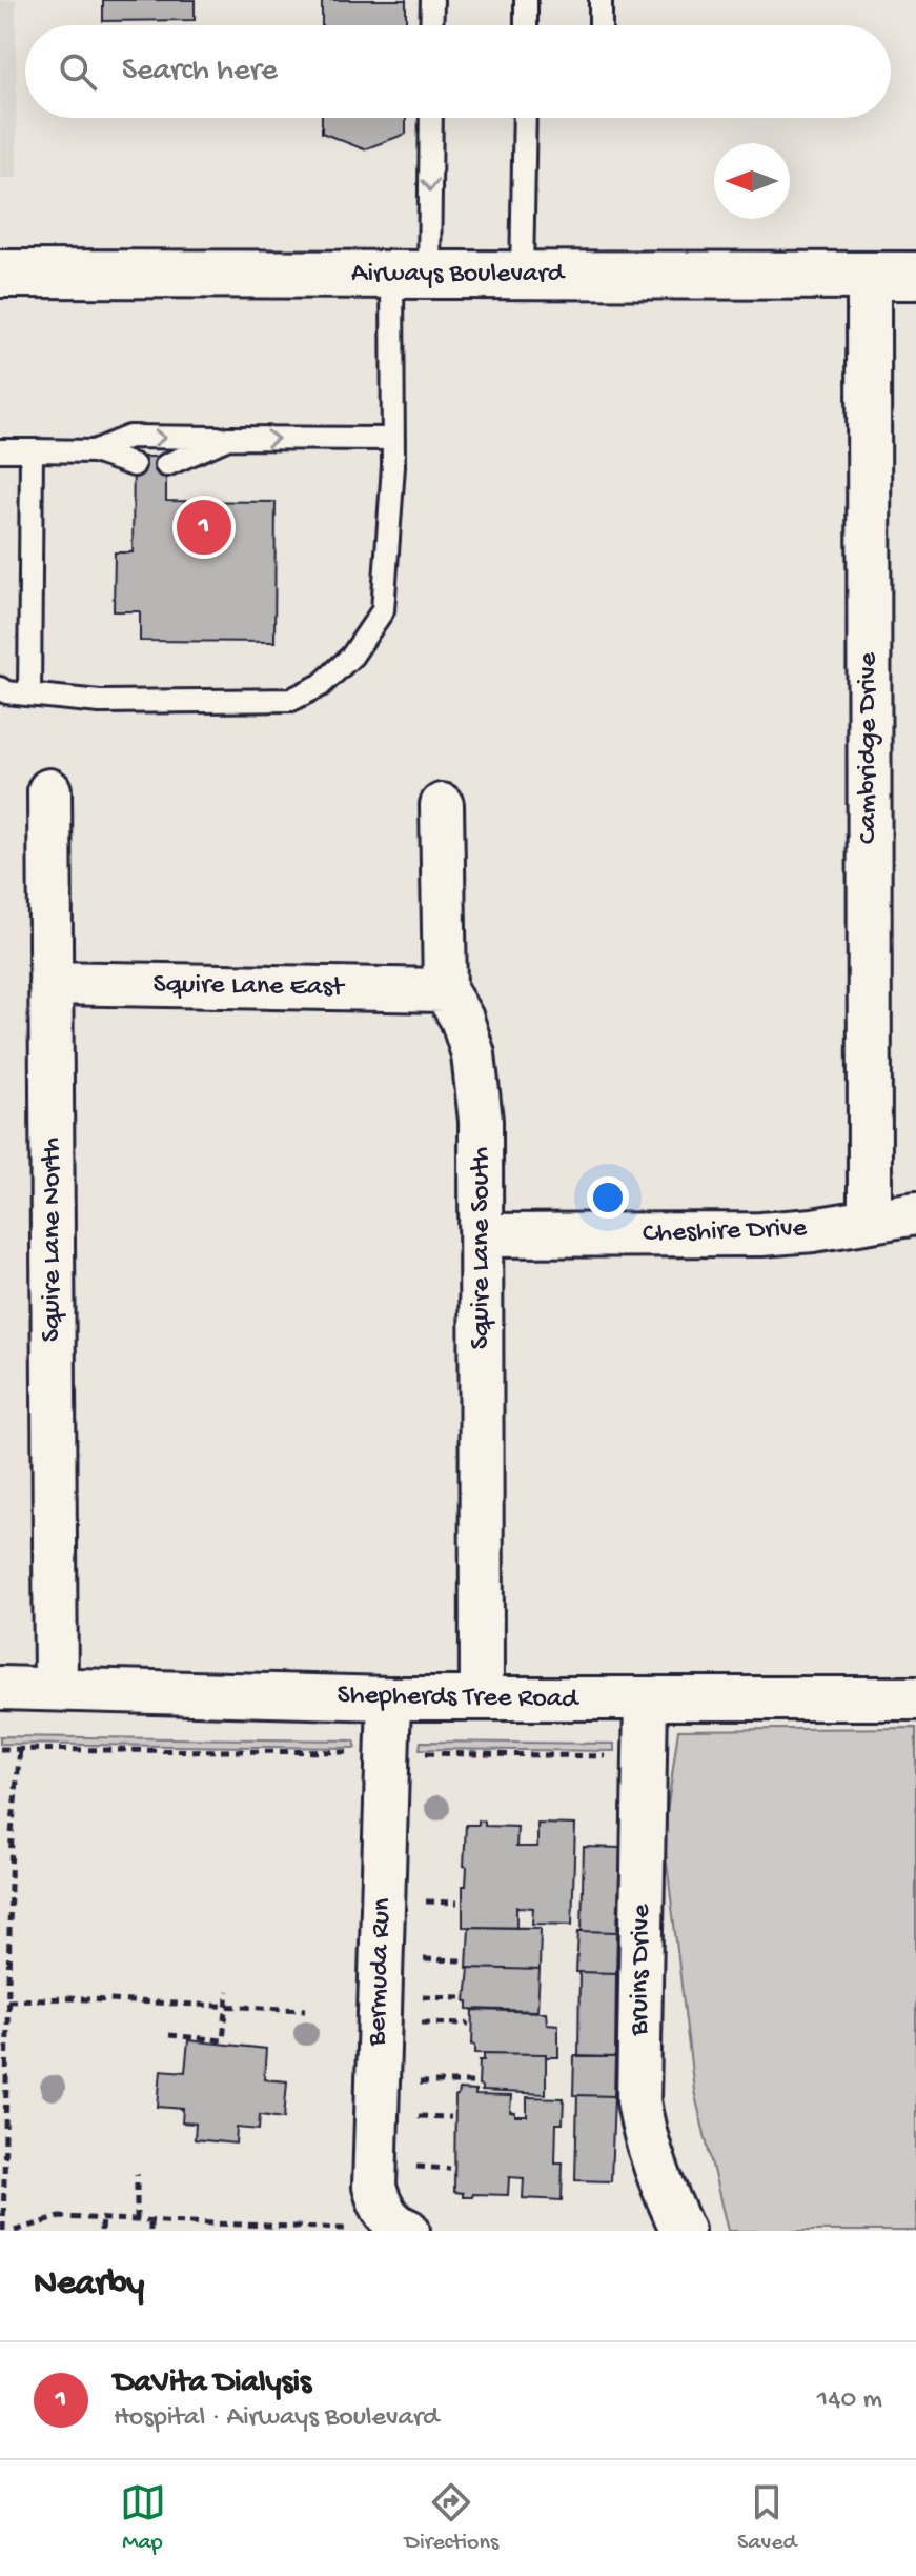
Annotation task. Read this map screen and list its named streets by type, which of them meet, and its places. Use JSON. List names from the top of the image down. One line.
{"streets":{"main road":["Airways Boulevard"],"street":["Cambridge Drive","Squire Lane East","Cheshire Drive","Squire Lane North","Squire Lane South","Shepherds Tree Road","Bruins Drive","Bermuda Run"]},"crossings":[["Airways Boulevard","Cambridge Drive"],["Cambridge Drive","Cheshire Drive"],["Squire Lane East","Squire Lane North"],["Squire Lane East","Squire Lane South"],["Cheshire Drive","Squire Lane South"],["Squire Lane North","Shepherds Tree Road"],["Squire Lane South","Shepherds Tree Road"],["Shepherds Tree Road","Bruins Drive"],["Shepherds Tree Road","Bermuda Run"]],"north":"left","page":{"search":"Search here","pins":"1","heading":"Nearby","list":[{"mark":"1","name":"DaVita Dialysis","note":"Hospital · Airways Boulevard","value":"140 m"}],"nav":["Map","Directions","Saved"]}}
